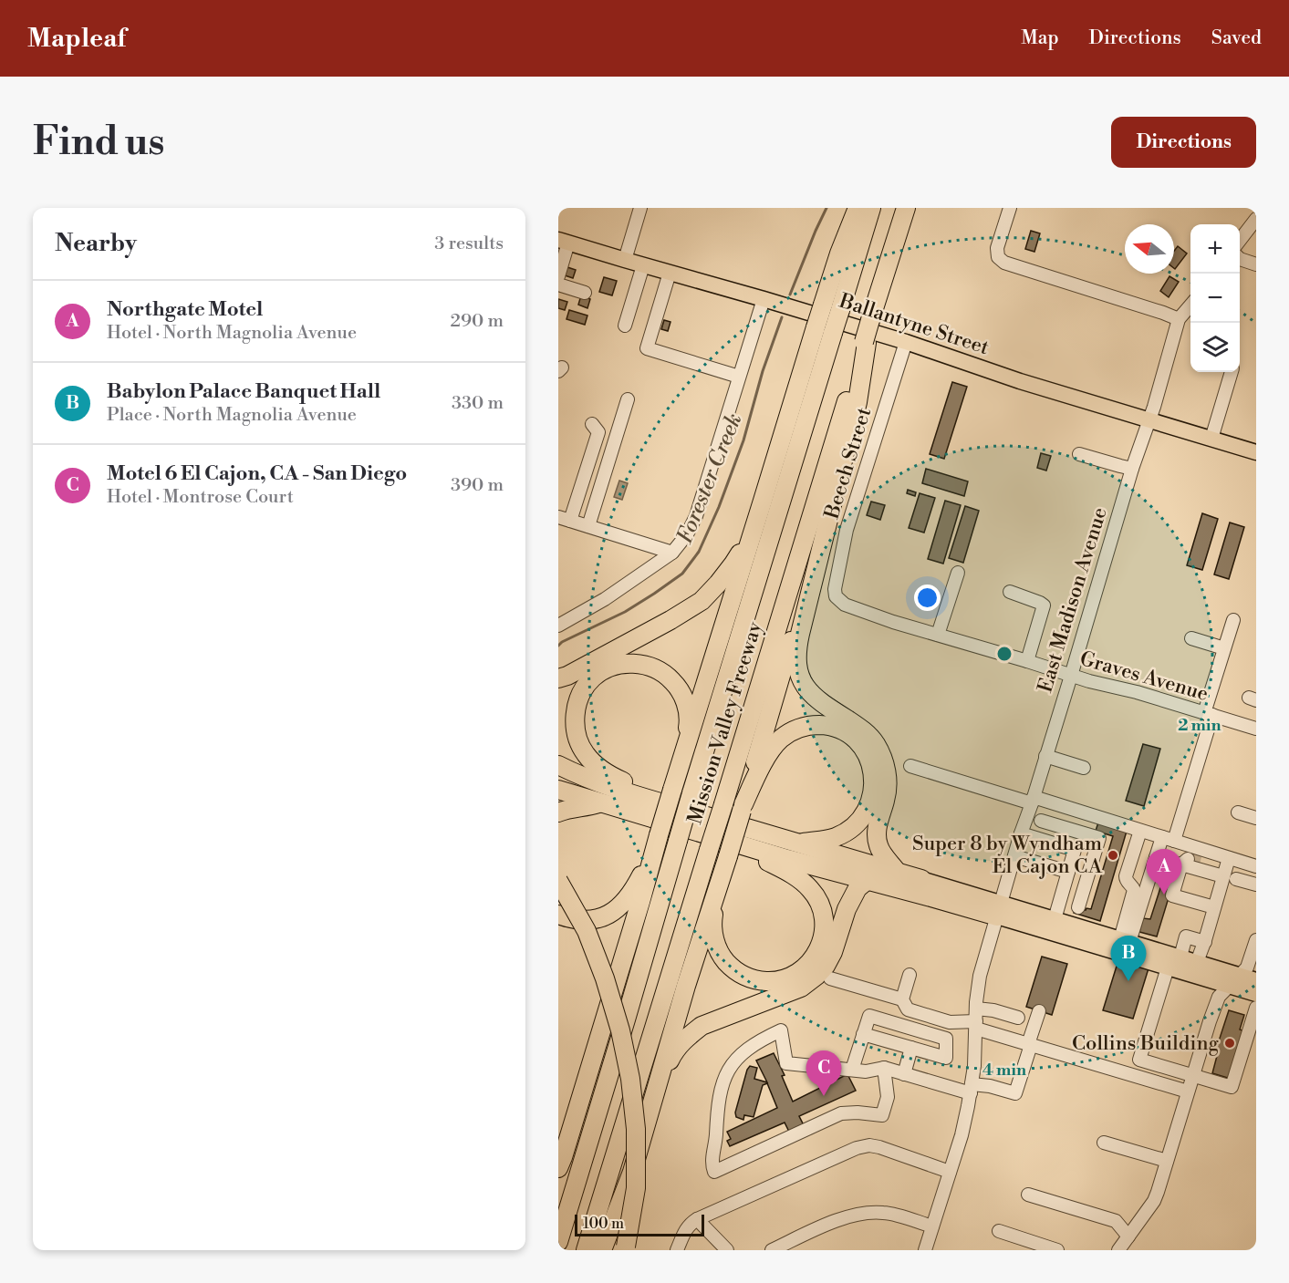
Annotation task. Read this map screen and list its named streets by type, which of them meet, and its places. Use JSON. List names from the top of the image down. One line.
{"streets":{"highway":["Mission Valley Freeway"],"main road":["Ballantyne Street"],"street":["Beech Street","East Madison Avenue","Graves Avenue"]},"crossings":[["Ballantyne Street","Beech Street"],["Ballantyne Street","East Madison Avenue"],["Beech Street","Graves Avenue"],["East Madison Avenue","Graves Avenue"]],"water":["Forester Creek"],"places":["Super 8 by Wyndham El Cajon CA","Collins Building"],"scale_bar":"100 m","north":"left","page":{"header":"Mapleaf","nav":["Map","Directions","Saved"],"buttons":"Directions","title":"Find us","heading":["Nearby","3 results"],"map_buttons":["+","−"],"list":[{"mark":"A","name":"Northgate Motel","note":"Hotel · North Magnolia Avenue","value":"290 m"},{"mark":"B","name":"Babylon Palace Banquet Hall","note":"Place · North Magnolia Avenue","value":"330 m"},{"mark":"C","name":"Motel 6 El Cajon, CA - San Diego","note":"Hotel · Montrose Court","value":"390 m"}],"pins":["A","B","C"],"scale":"100 m"},"rings":["2 min","4 min"]}
